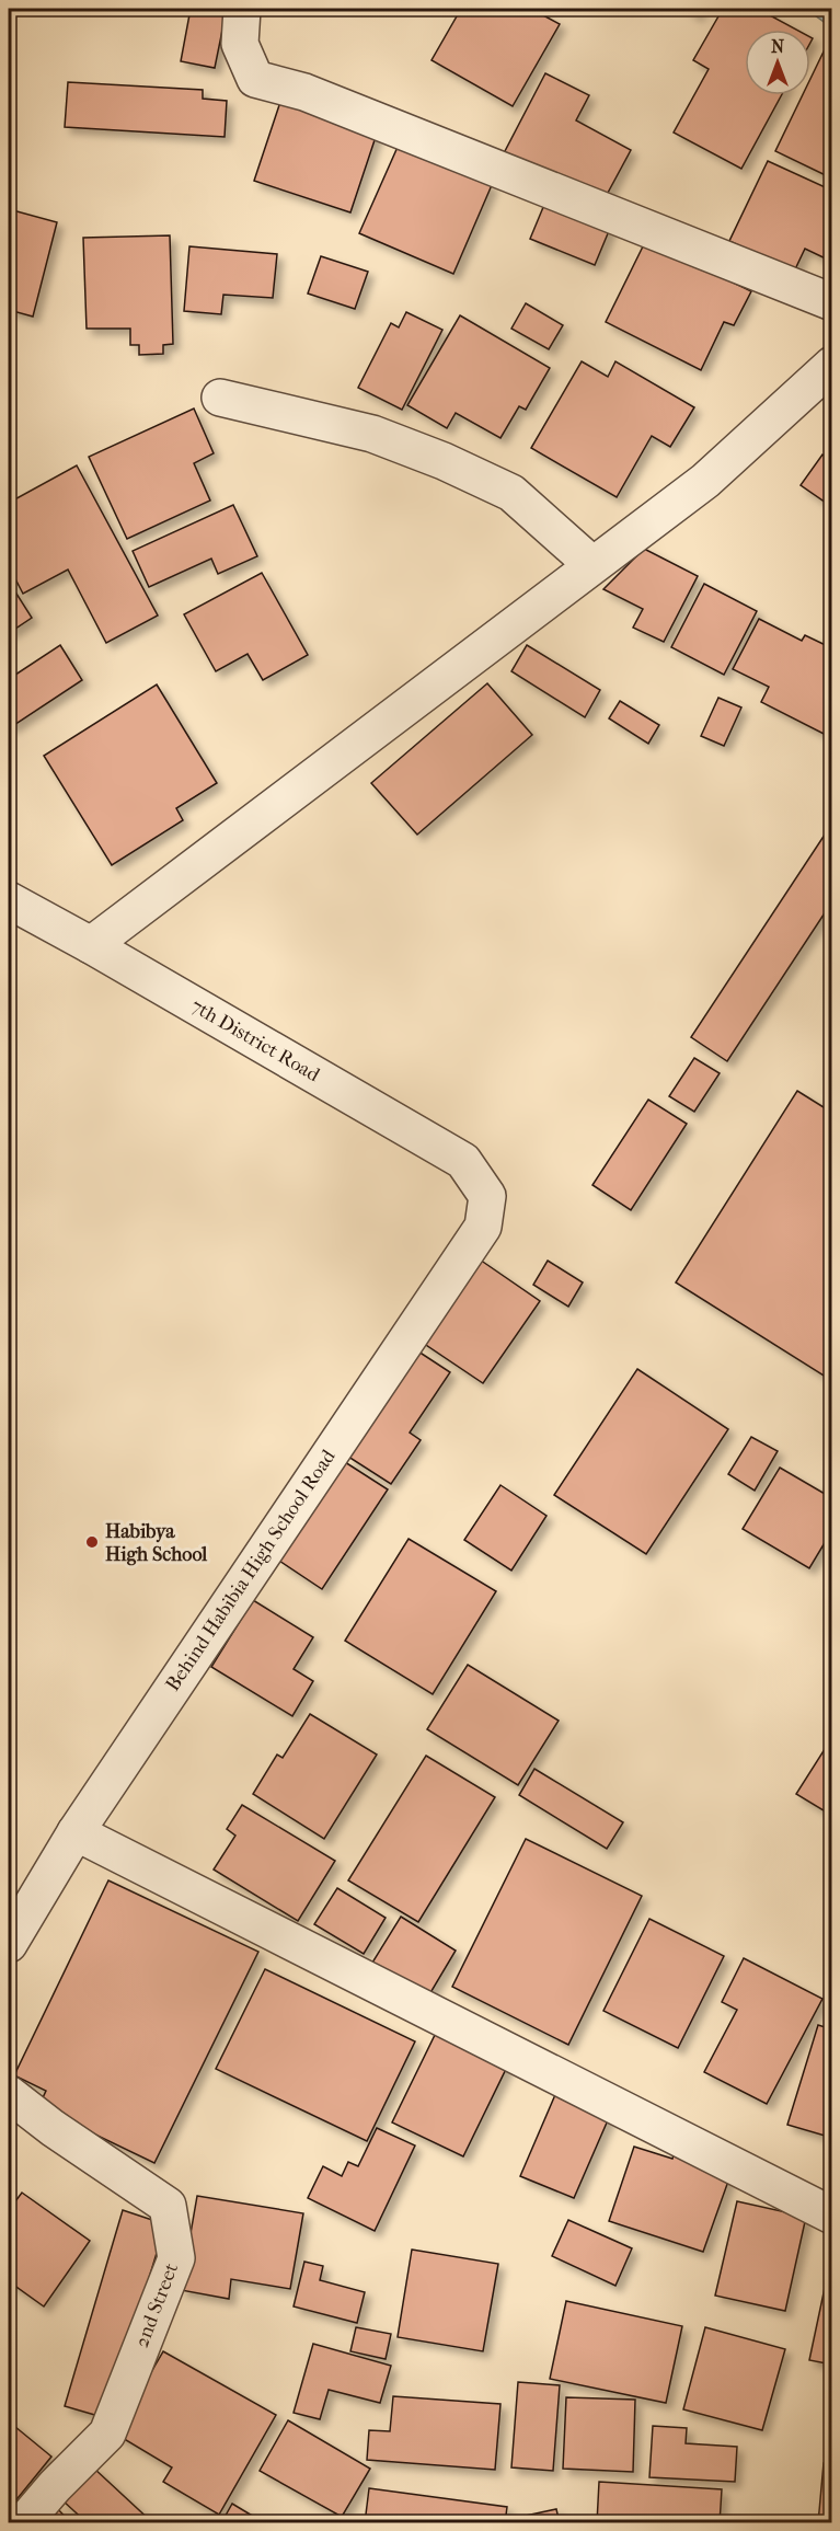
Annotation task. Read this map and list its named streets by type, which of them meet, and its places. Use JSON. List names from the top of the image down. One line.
{"streets":{"street":["7th District Road","Behind Habibia High School Road","2nd Street"]},"crossings":[["7th District Road","Behind Habibia High School Road"]],"places":["Habibya High School"],"north":"top"}
